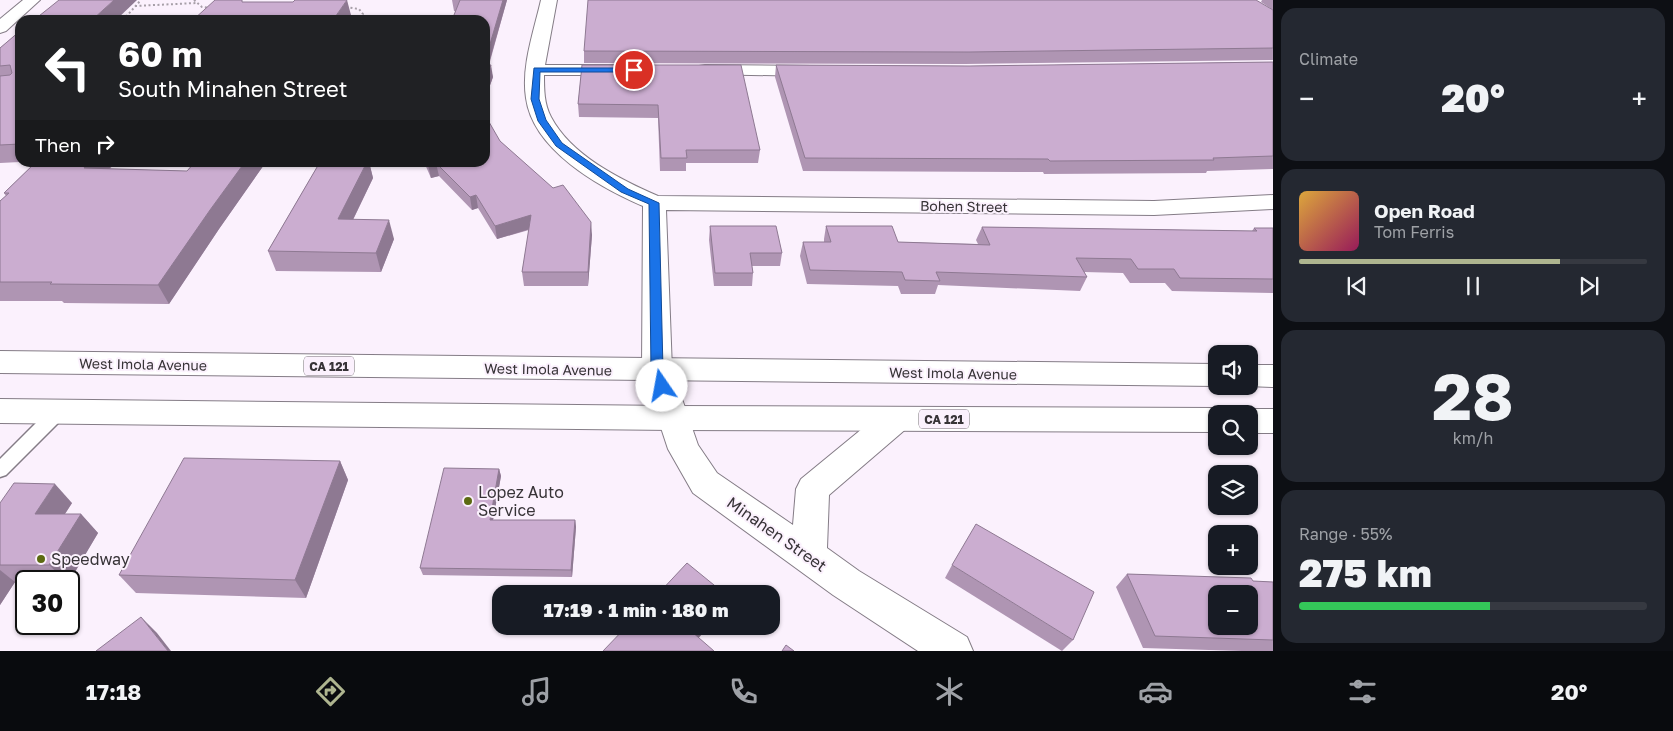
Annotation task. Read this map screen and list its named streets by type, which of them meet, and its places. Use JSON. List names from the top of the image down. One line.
{"streets":{"street":["Bohen Street","West Imola Avenue","CA 121","Minahen Street"]},"crossings":[["Bohen Street","Minahen Street"],["West Imola Avenue","Minahen Street"],["CA 121","Minahen Street"]],"places":["Lopez Auto Service","Speedway"],"page":{"tile":["Climate",["28","km/h"],["Range · 55%","275 km"]],"turn":["60 m","South Minahen Street"],"heat":["−","20°","+"],"then":"Then","song":["Open Road","Tom Ferris"],"map_buttons":["+","−"],"limit":"30","trip":"17:19 · 1 min · 180 m","tabs":["17:18","20°"]}}
